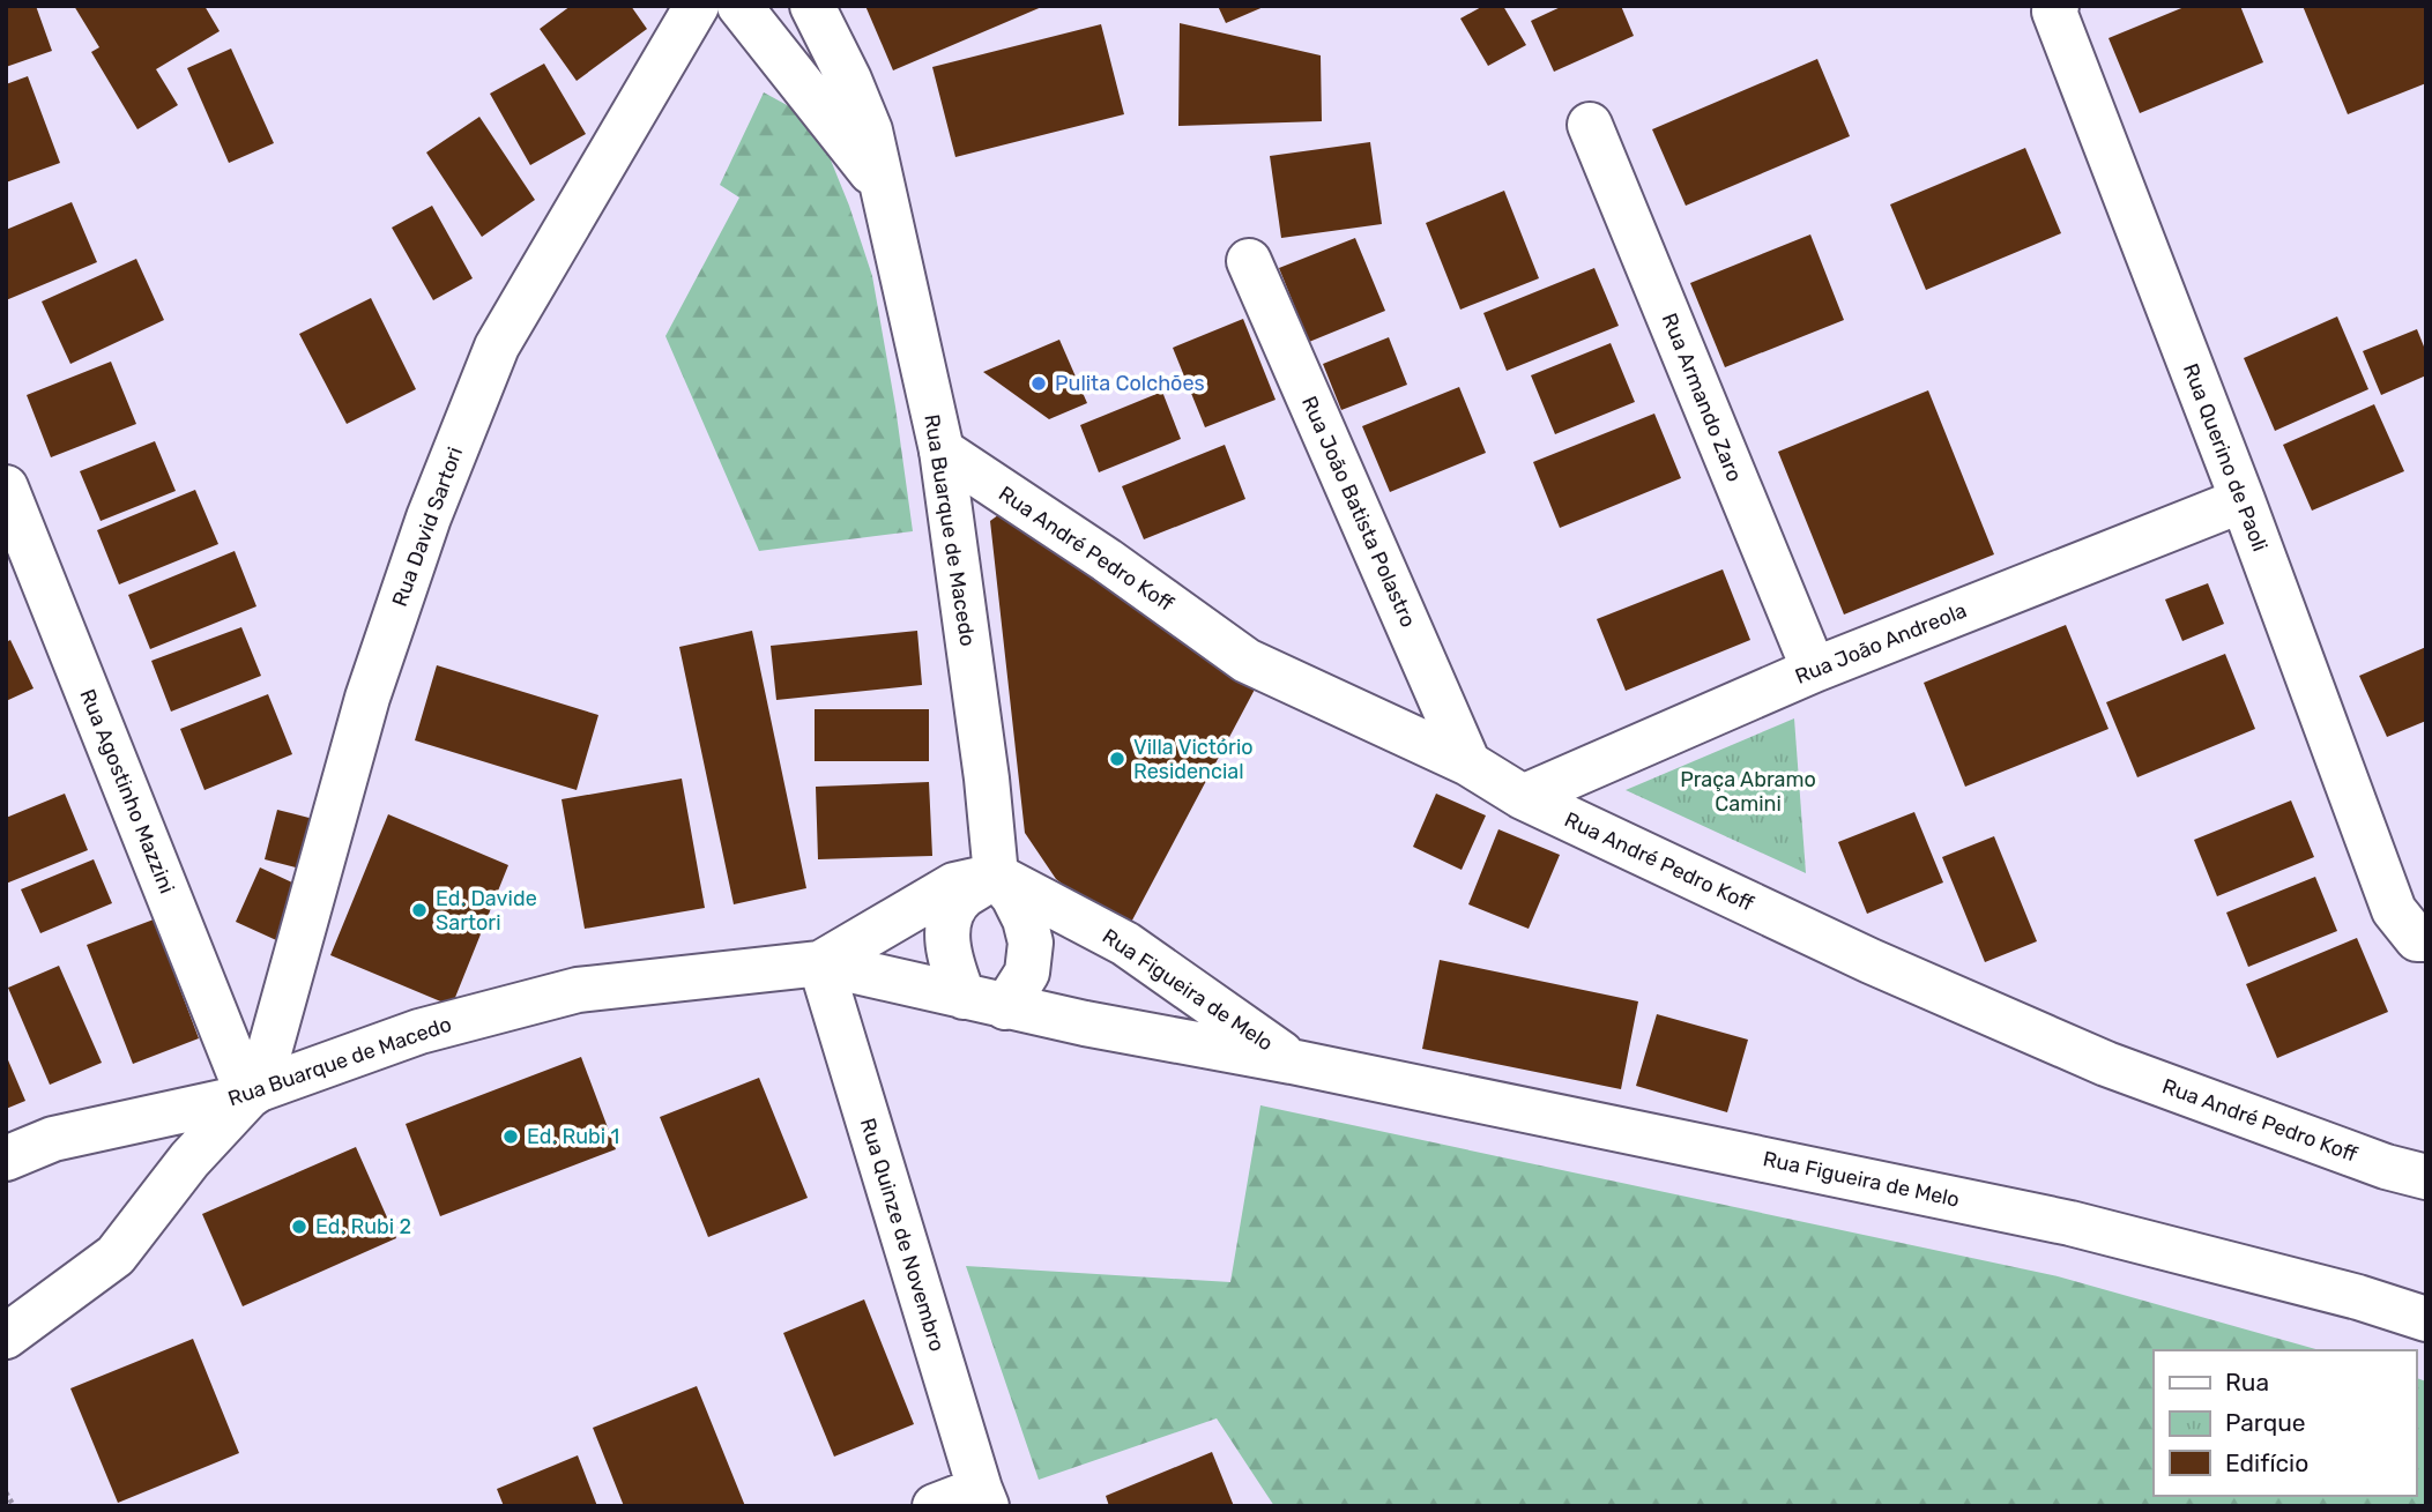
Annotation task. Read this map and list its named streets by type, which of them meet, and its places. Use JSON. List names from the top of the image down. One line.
{"streets":{"street":["Rua Armando Zaro","Rua Querino de Paoli","Rua João Batista Polastro","Rua David Sartori","Rua Buarque de Macedo","Rua André Pedro Koff","Rua João Andreola","Rua Agostinho Mazzini","Rua Figueira de Melo","Rua Quinze de Novembro"]},"crossings":[["Rua Armando Zaro","Rua João Andreola"],["Rua Querino de Paoli","Rua João Andreola"],["Rua João Batista Polastro","Rua André Pedro Koff"],["Rua David Sartori","Rua Buarque de Macedo"],["Rua David Sartori","Rua Agostinho Mazzini"],["Rua Buarque de Macedo","Rua André Pedro Koff"],["Rua Buarque de Macedo","Rua Agostinho Mazzini"],["Rua Buarque de Macedo","Rua Figueira de Melo"],["Rua Buarque de Macedo","Rua Quinze de Novembro"],["Rua André Pedro Koff","Rua João Andreola"]],"parks":["Praça Abramo Camini"],"places":["Pulita Colchões","Villa Victório Residencial","Ed. Davide Sartori","Ed. Rubi 1","Ed. Rubi 2"],"legend":["Rua","Parque","Edifício"]}
